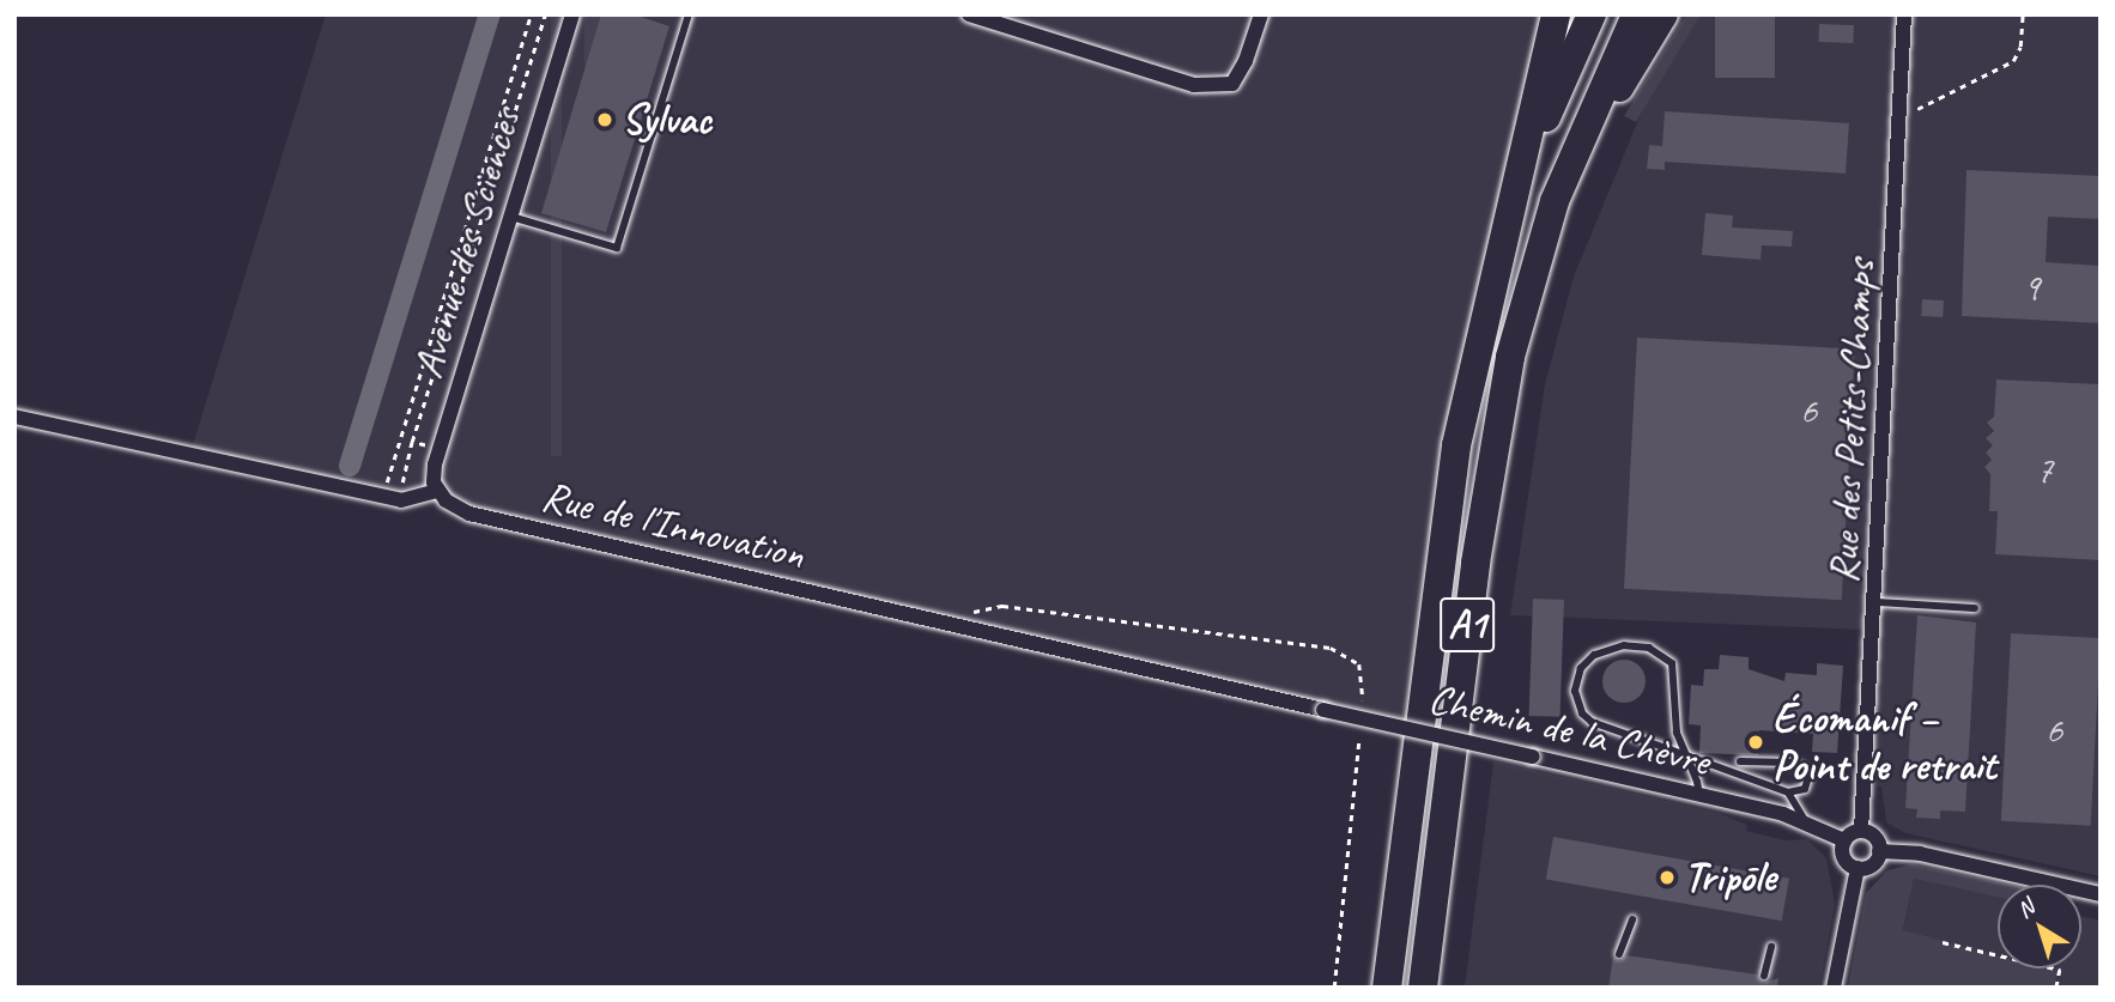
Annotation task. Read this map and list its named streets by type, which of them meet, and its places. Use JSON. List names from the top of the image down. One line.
{"streets":{"highway":["A1"],"street":["Avenue des Sciences","Rue des Petits-Champs","Rue de l'Innovation","Chemin de la Chèvre"]},"crossings":[["Avenue des Sciences","Rue de l'Innovation"],["Rue des Petits-Champs","Chemin de la Chèvre"],["Rue de l'Innovation","Chemin de la Chèvre"]],"places":["Sylvac","Écomanif – Point de retrait","Tripōle"],"house_numbers":["9","6","7","6"],"north":"top left"}
